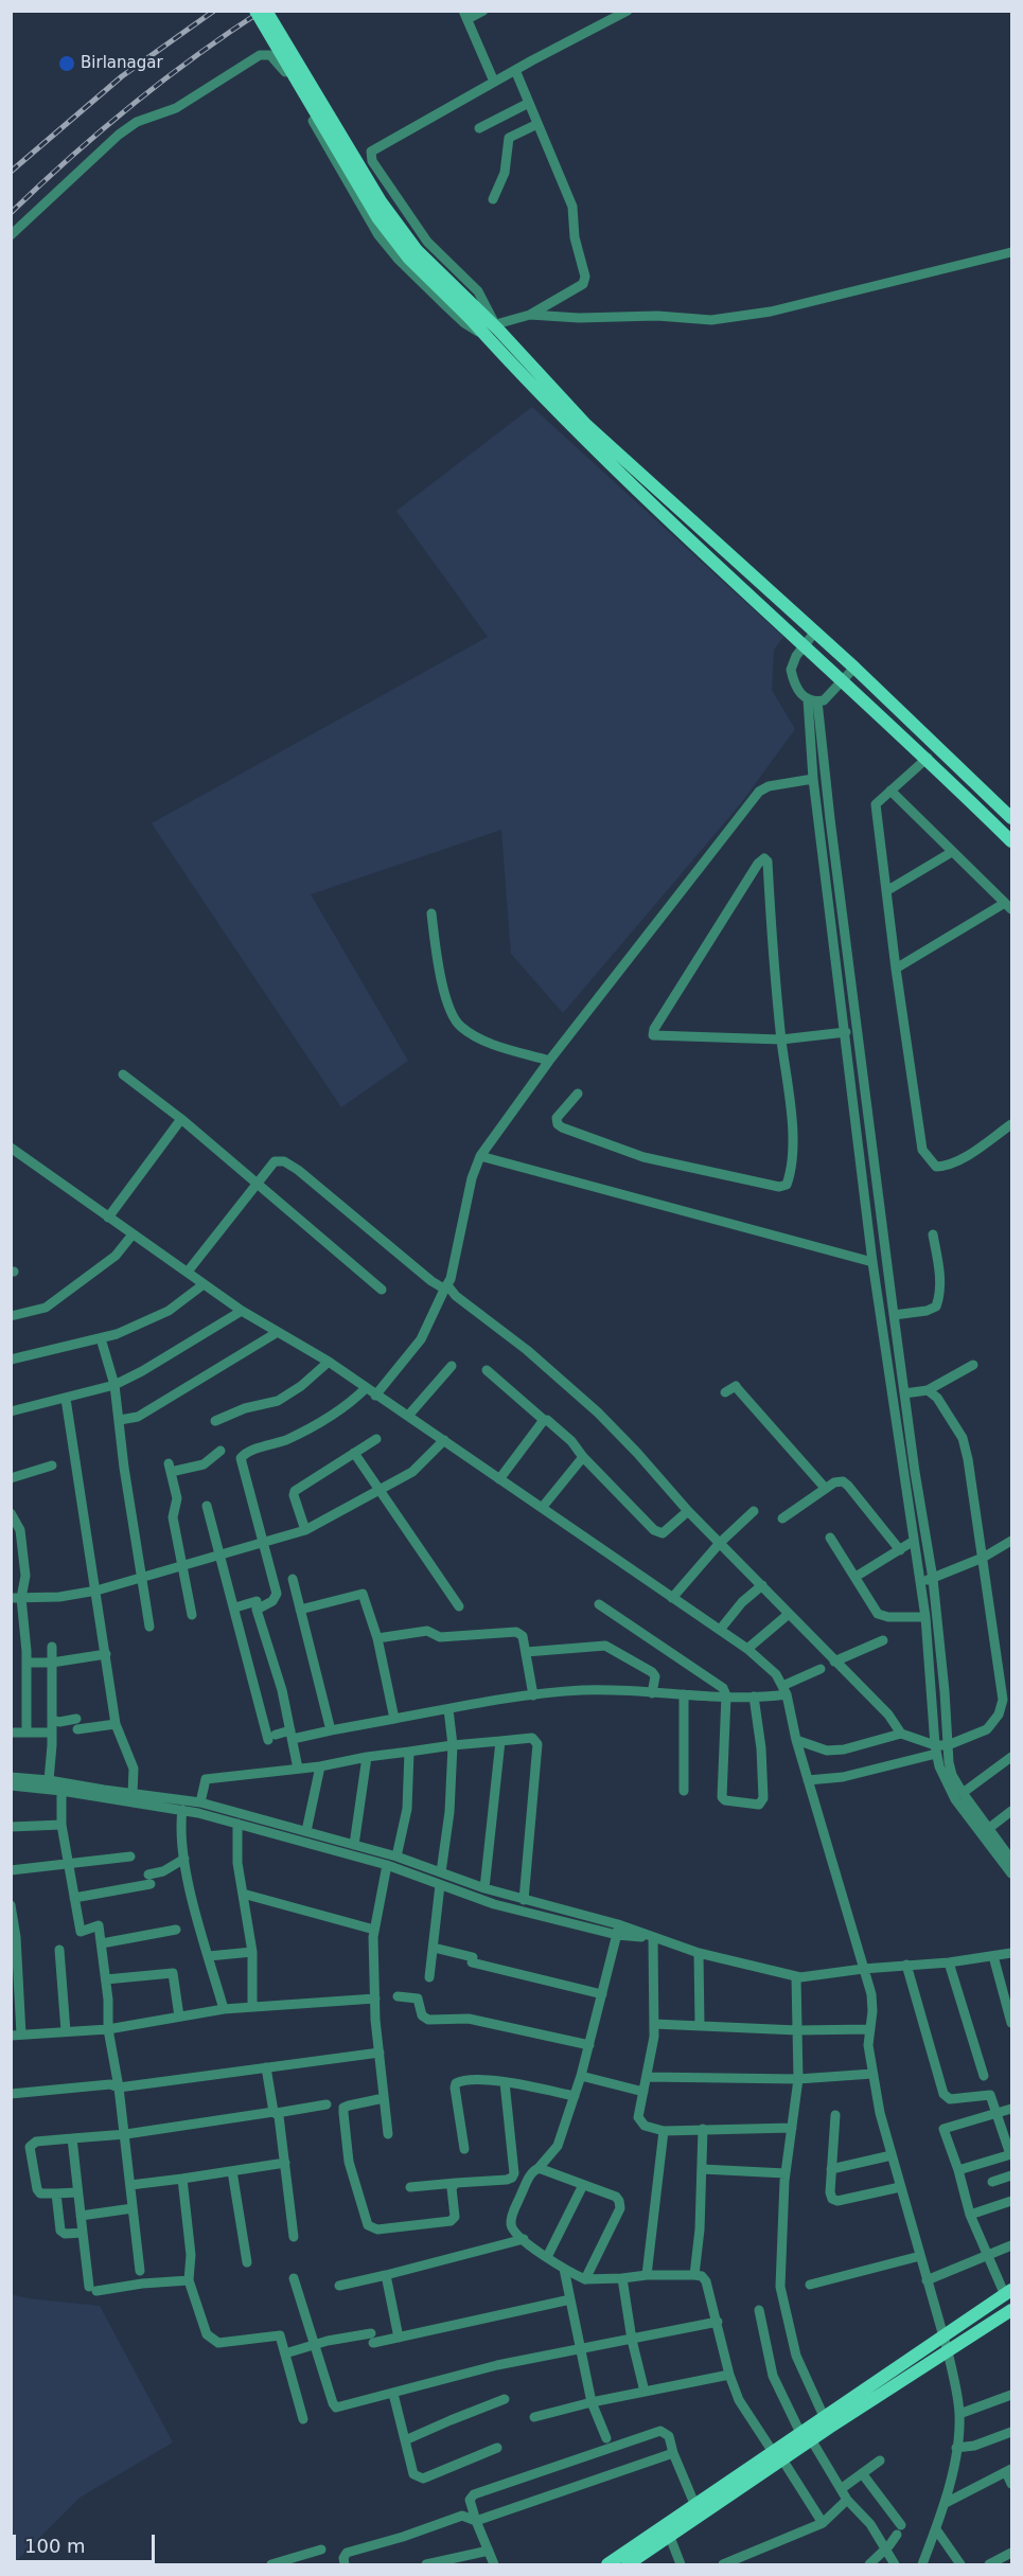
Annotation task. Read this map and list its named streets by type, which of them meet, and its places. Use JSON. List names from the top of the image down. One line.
{"places":["Birlanagar"],"scale_bar":"100 m"}
